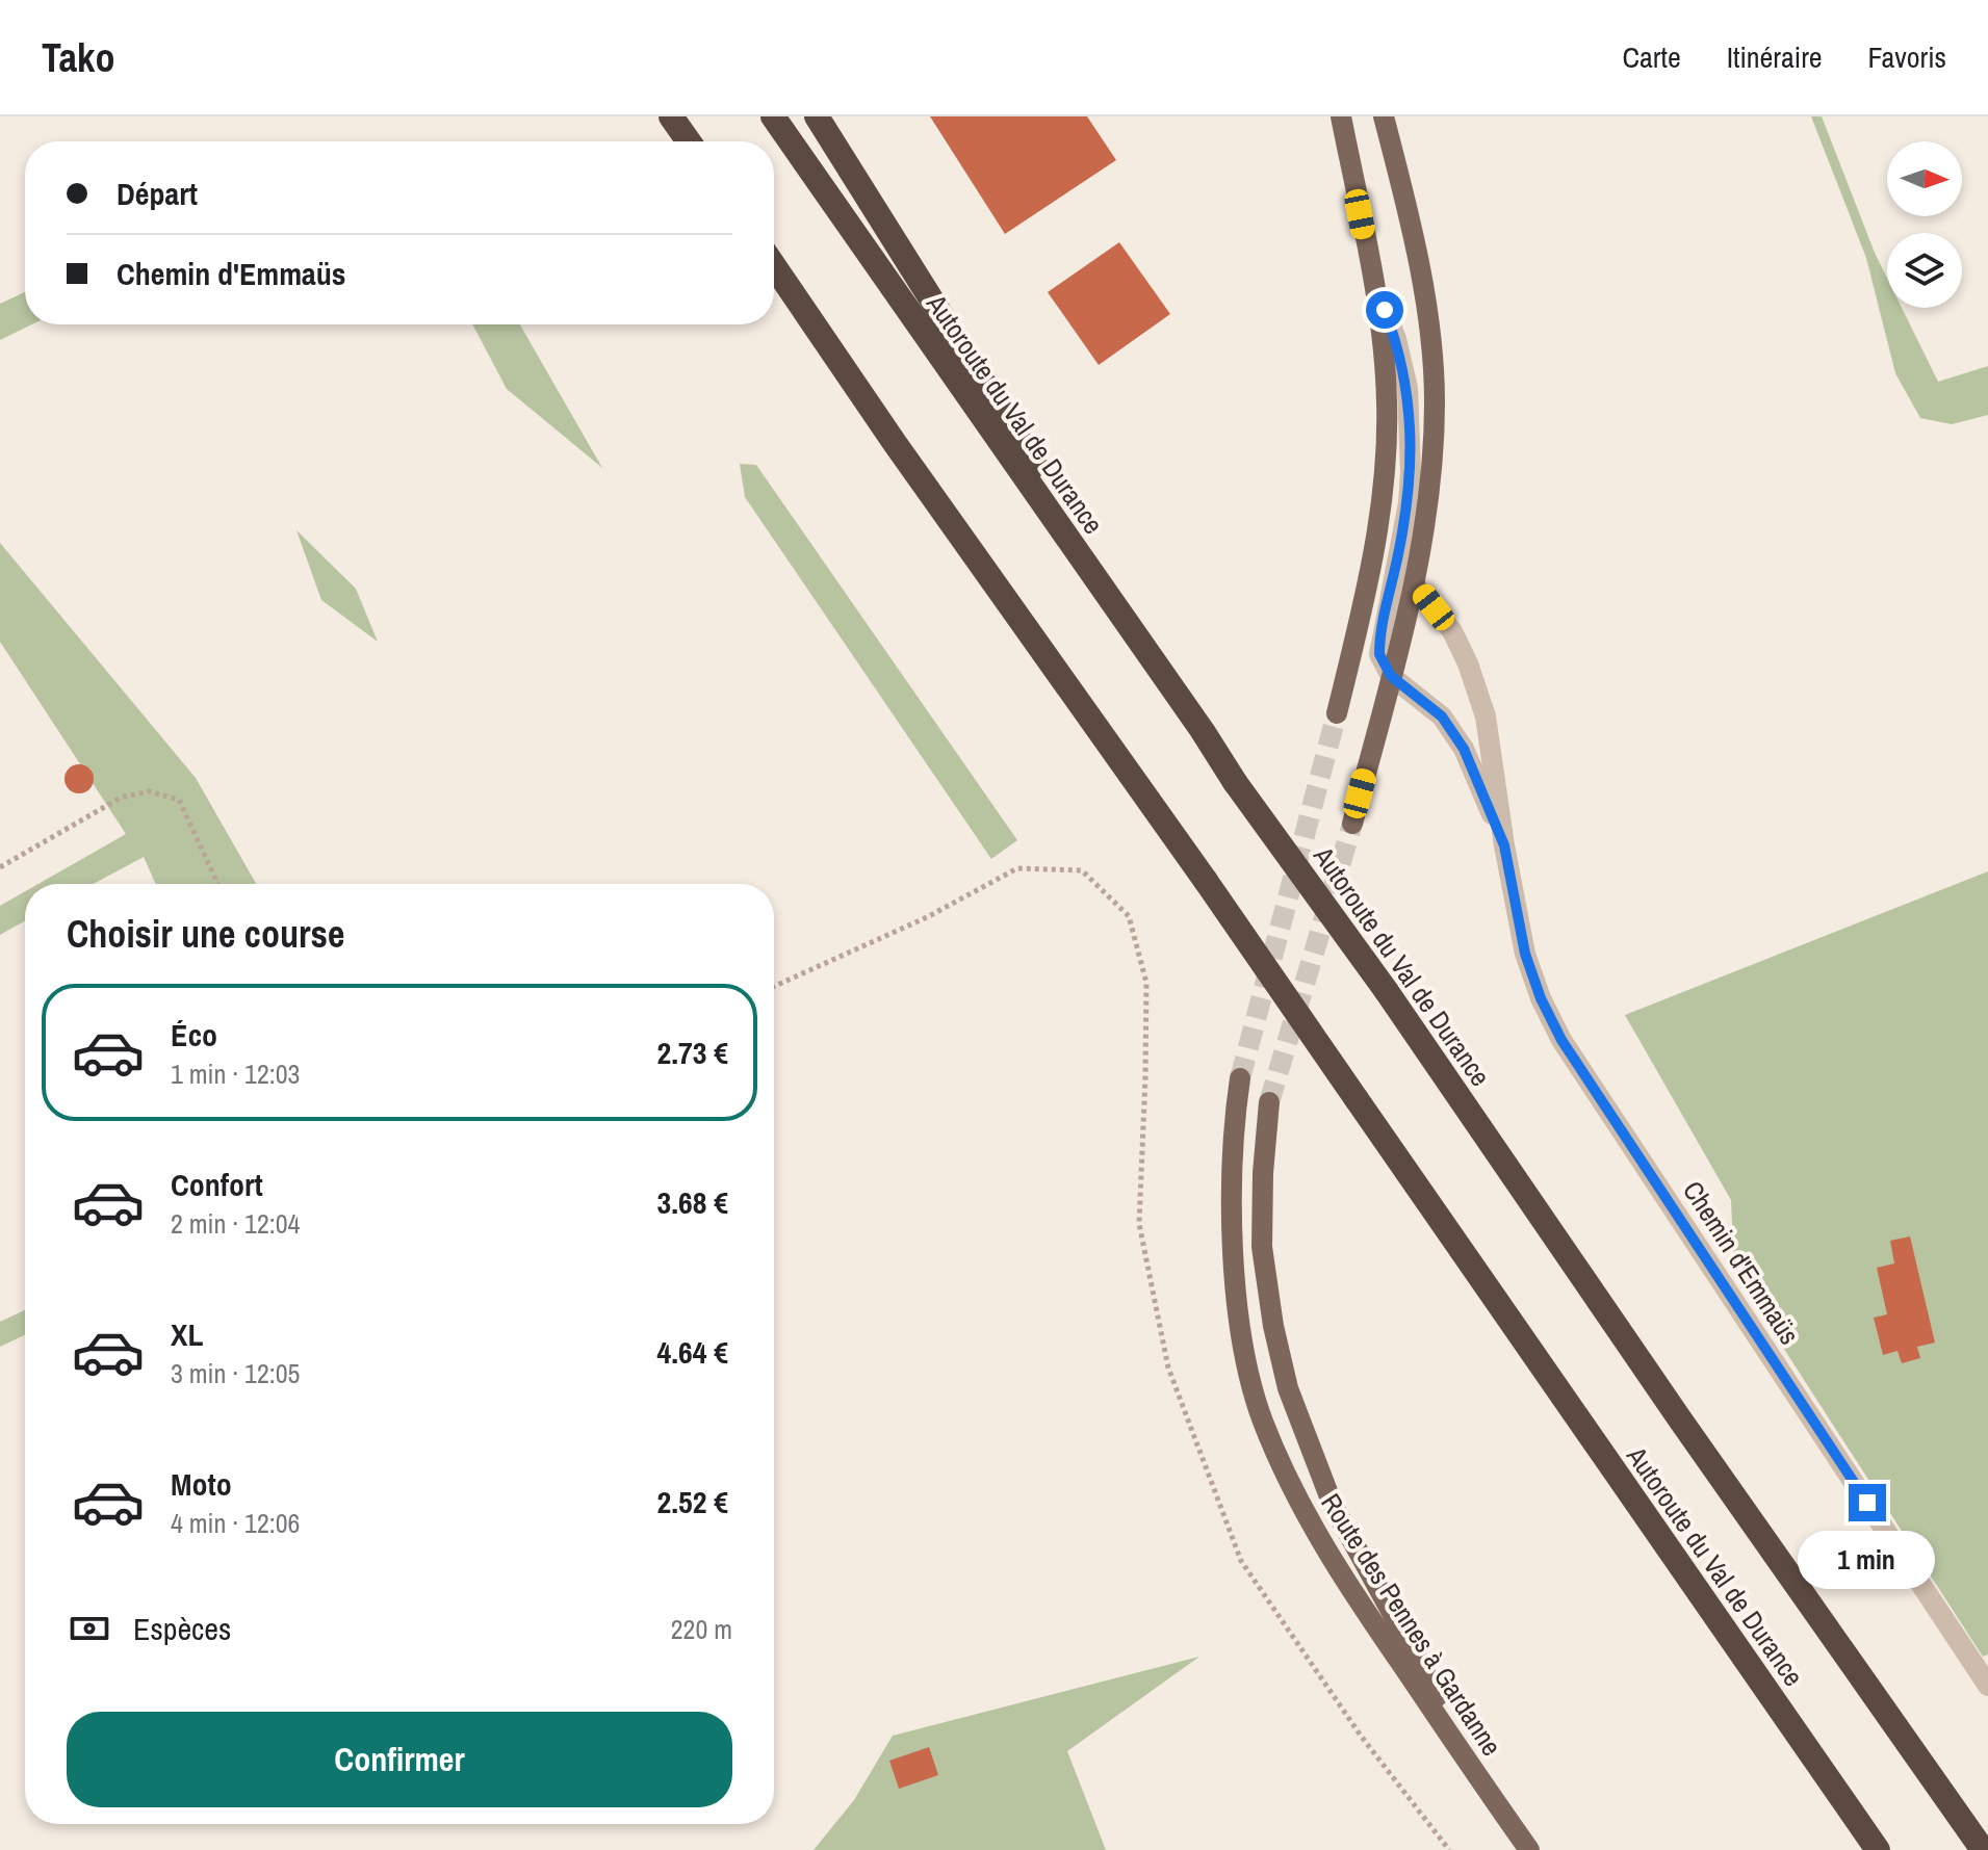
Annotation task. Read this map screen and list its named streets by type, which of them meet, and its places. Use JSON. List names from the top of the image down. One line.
{"streets":{"highway":["Autoroute du Val de Durance"],"main road":["Route des Pennes à Gardanne"],"street":["Chemin d'Emmaüs"]},"north":"right","page":{"header":"Tako","nav":["Carte","Itinéraire","Favoris"],"banner":["Départ","Chemin d'Emmaüs"],"heading":"Choisir une course","list":[{"name":"Éco","note":"1 min · 12:03","value":"2.73 €"},{"name":"Confort","note":"2 min · 12:04","value":"3.68 €"},{"name":"XL","note":"3 min · 12:05","value":"4.64 €"},{"name":"Moto","note":"4 min · 12:06","value":"2.52 €"}],"bubble":"1 min","pay":["Espèces","220 m"],"buttons":"Confirmer"}}
